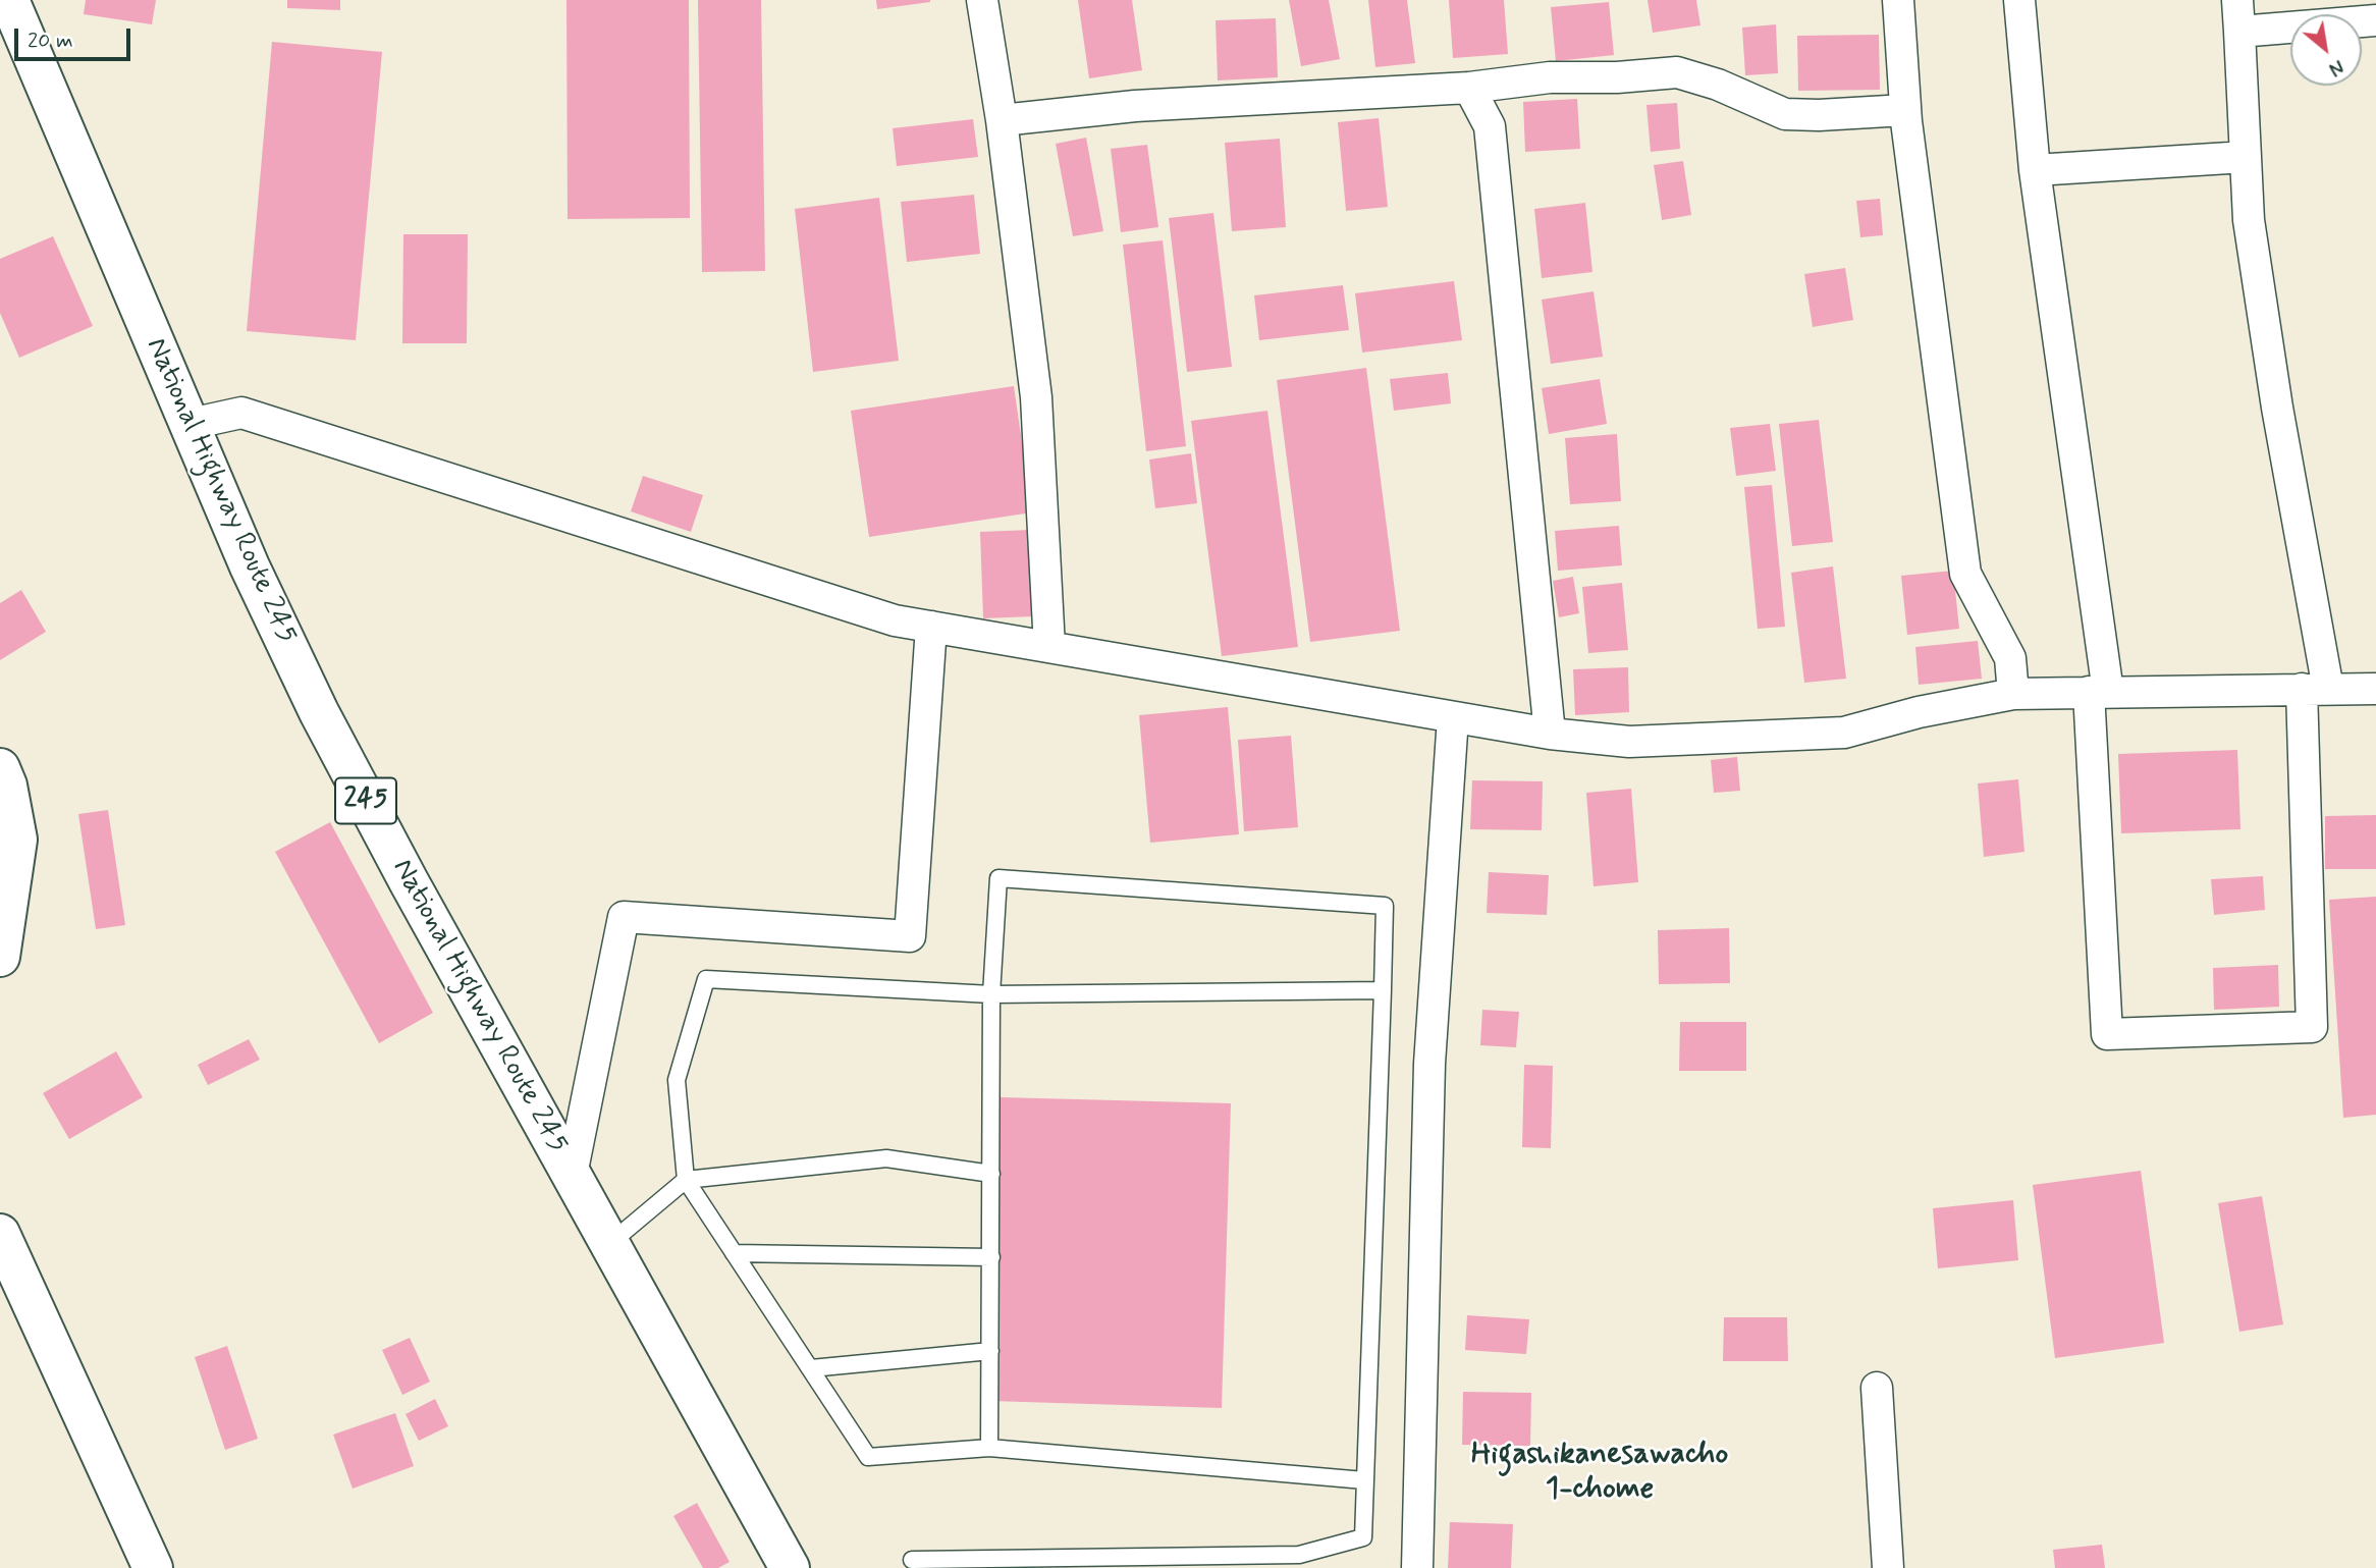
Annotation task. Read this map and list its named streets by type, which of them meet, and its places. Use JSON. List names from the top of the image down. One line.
{"streets":{"main road":["National Highway Route 245","245"]},"districts":["Higashikanesawacho 1-chome"],"scale_bar":"20 m","north":"bottom right"}
